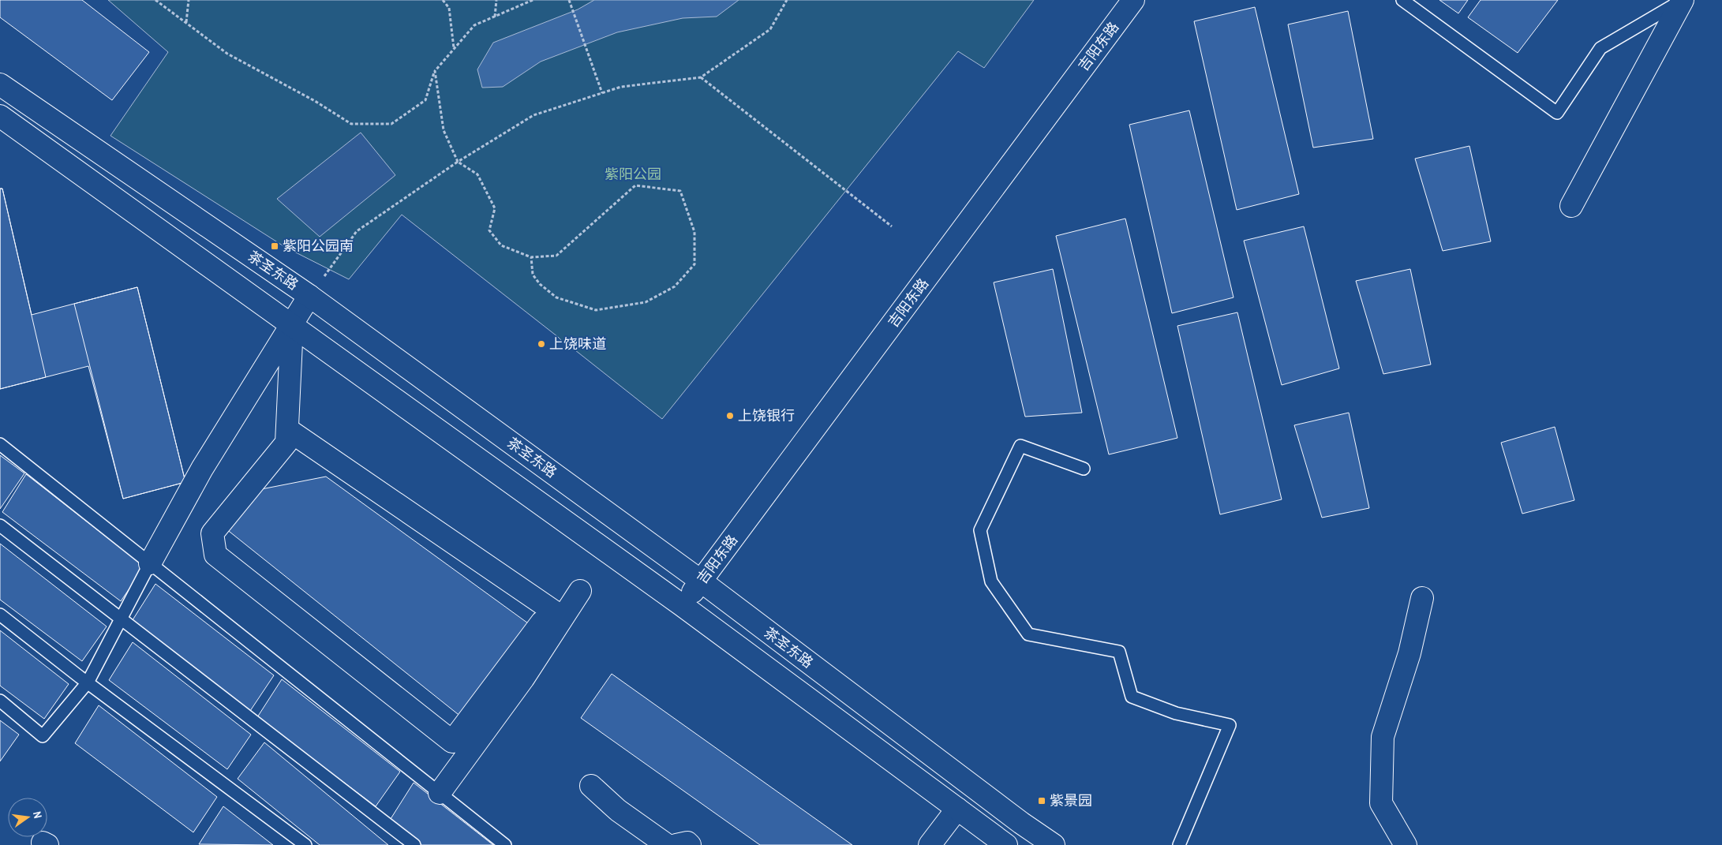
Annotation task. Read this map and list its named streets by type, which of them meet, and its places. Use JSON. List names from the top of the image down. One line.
{"streets":{"main road":["吉阳东路","茶圣东路"]},"crossings":[["吉阳东路","茶圣东路"]],"parks":["紫阳公园"],"places":{"transit":["紫阳公园南","紫景园"],"other":["上饶味道","上饶银行"]},"north":"right"}
